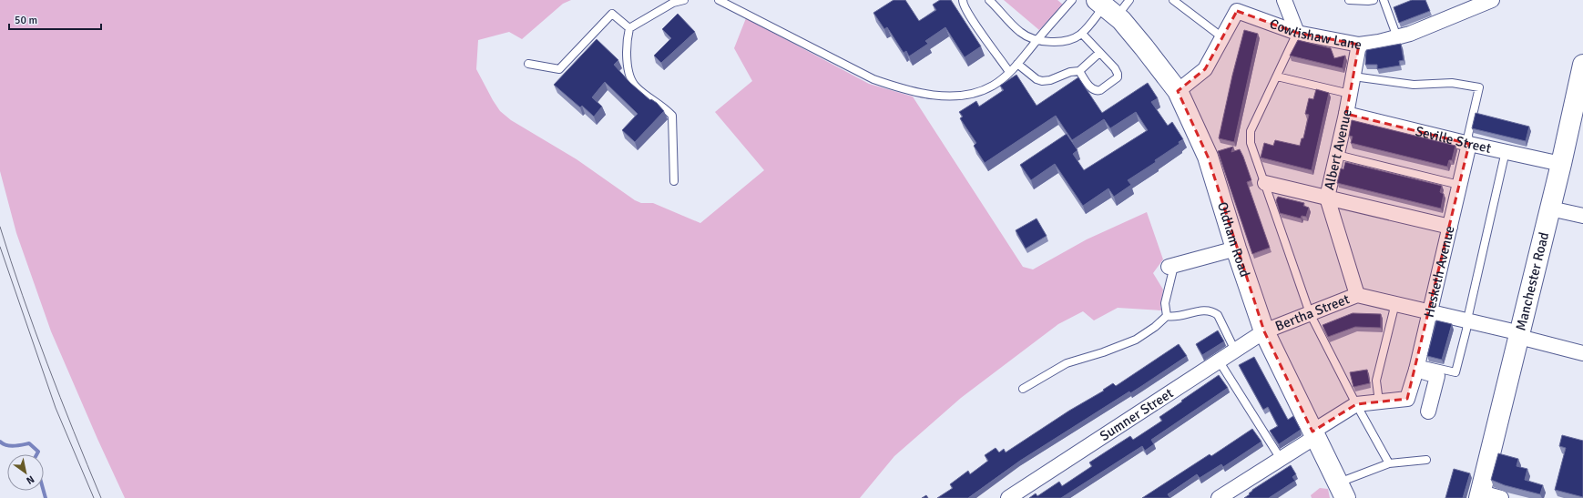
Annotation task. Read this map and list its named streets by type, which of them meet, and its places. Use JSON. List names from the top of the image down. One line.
{"streets":{"main road":["Oldham Road","Manchester Road"],"street":["Cowlishaw Lane","Seville Street","Albert Avenue","Hesketh Avenue","Bertha Street","Sumner Street"]},"crossings":[["Cowlishaw Lane","Albert Avenue"],["Cowlishaw Lane","Oldham Road"],["Seville Street","Albert Avenue"],["Seville Street","Hesketh Avenue"],["Seville Street","Manchester Road"],["Albert Avenue","Bertha Street"],["Oldham Road","Bertha Street"],["Oldham Road","Sumner Street"],["Hesketh Avenue","Bertha Street"],["Manchester Road","Bertha Street"],["Bertha Street","Sumner Street"]],"scale_bar":"50 m","north":"bottom right"}
